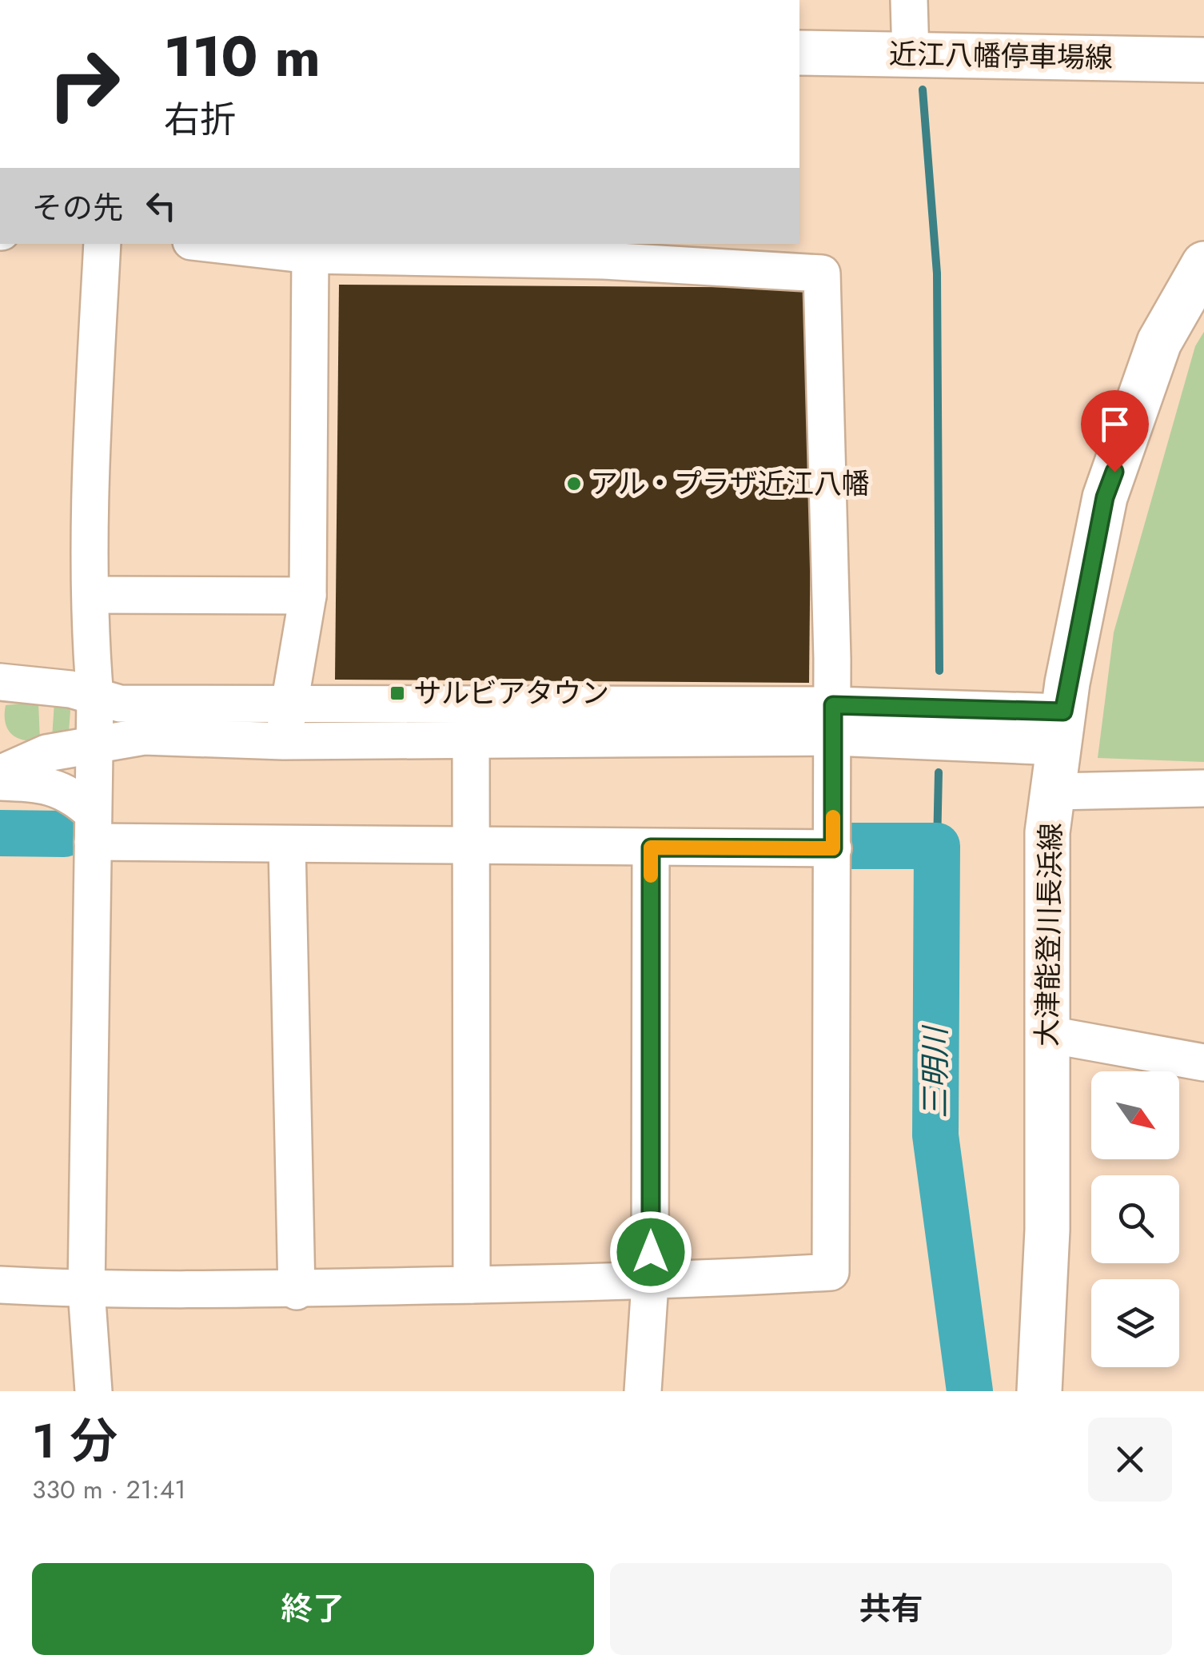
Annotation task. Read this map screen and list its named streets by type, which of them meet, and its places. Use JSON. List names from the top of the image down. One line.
{"streets":{"main road":["近江八幡停車場線","大津能登川長浜線"]},"water":["三明川"],"places":{"other":["アル・プラザ近江八幡"],"transit":["サルビアタウン"]},"north":"bottom right","page":{"turn":["110 m","右折"],"then":"その先","heading":["1 分","330 m · 21:41"],"buttons":["終了","共有"]}}
